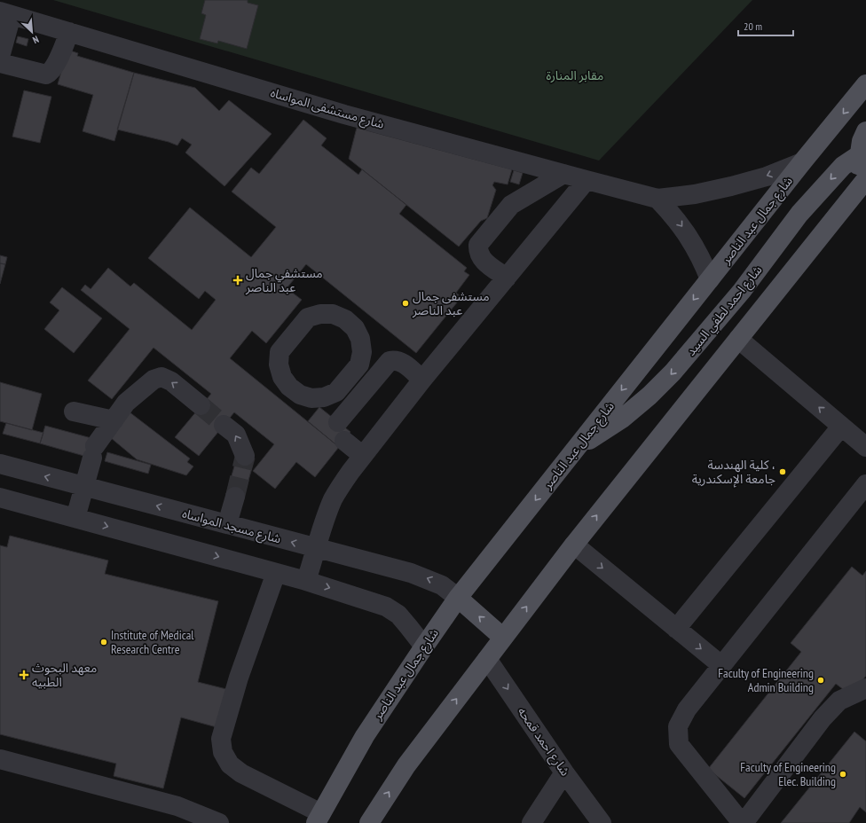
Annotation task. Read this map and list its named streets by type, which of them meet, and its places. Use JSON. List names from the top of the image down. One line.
{"streets":{"main road":["شارع جمال عبد الناصر","شارع احمد لطفي السيد"],"street":["شارع مستشفى المواساه","شارع مسجد المواساه","شارع احمد قمحه"]},"crossings":[["شارع مستشفى المواساه","شارع جمال عبد الناصر"],["شارع جمال عبد الناصر","شارع احمد لطفي السيد"],["شارع جمال عبد الناصر","شارع مسجد المواساه"]],"parks":["مقابر المنارة"],"places":{"health":["مستشفي جمال عبد الناصر","معهد البحوث الطبيه"],"other":["مستشفى جمال عبد الناصر","كلية الهندسة ، جامعة الإسكندرية","Institute of Medical Research Centre","Faculty of Engineering Admin Building","Faculty of Engineering Elec. Building"]},"scale_bar":"20 m","north":"bottom right"}
